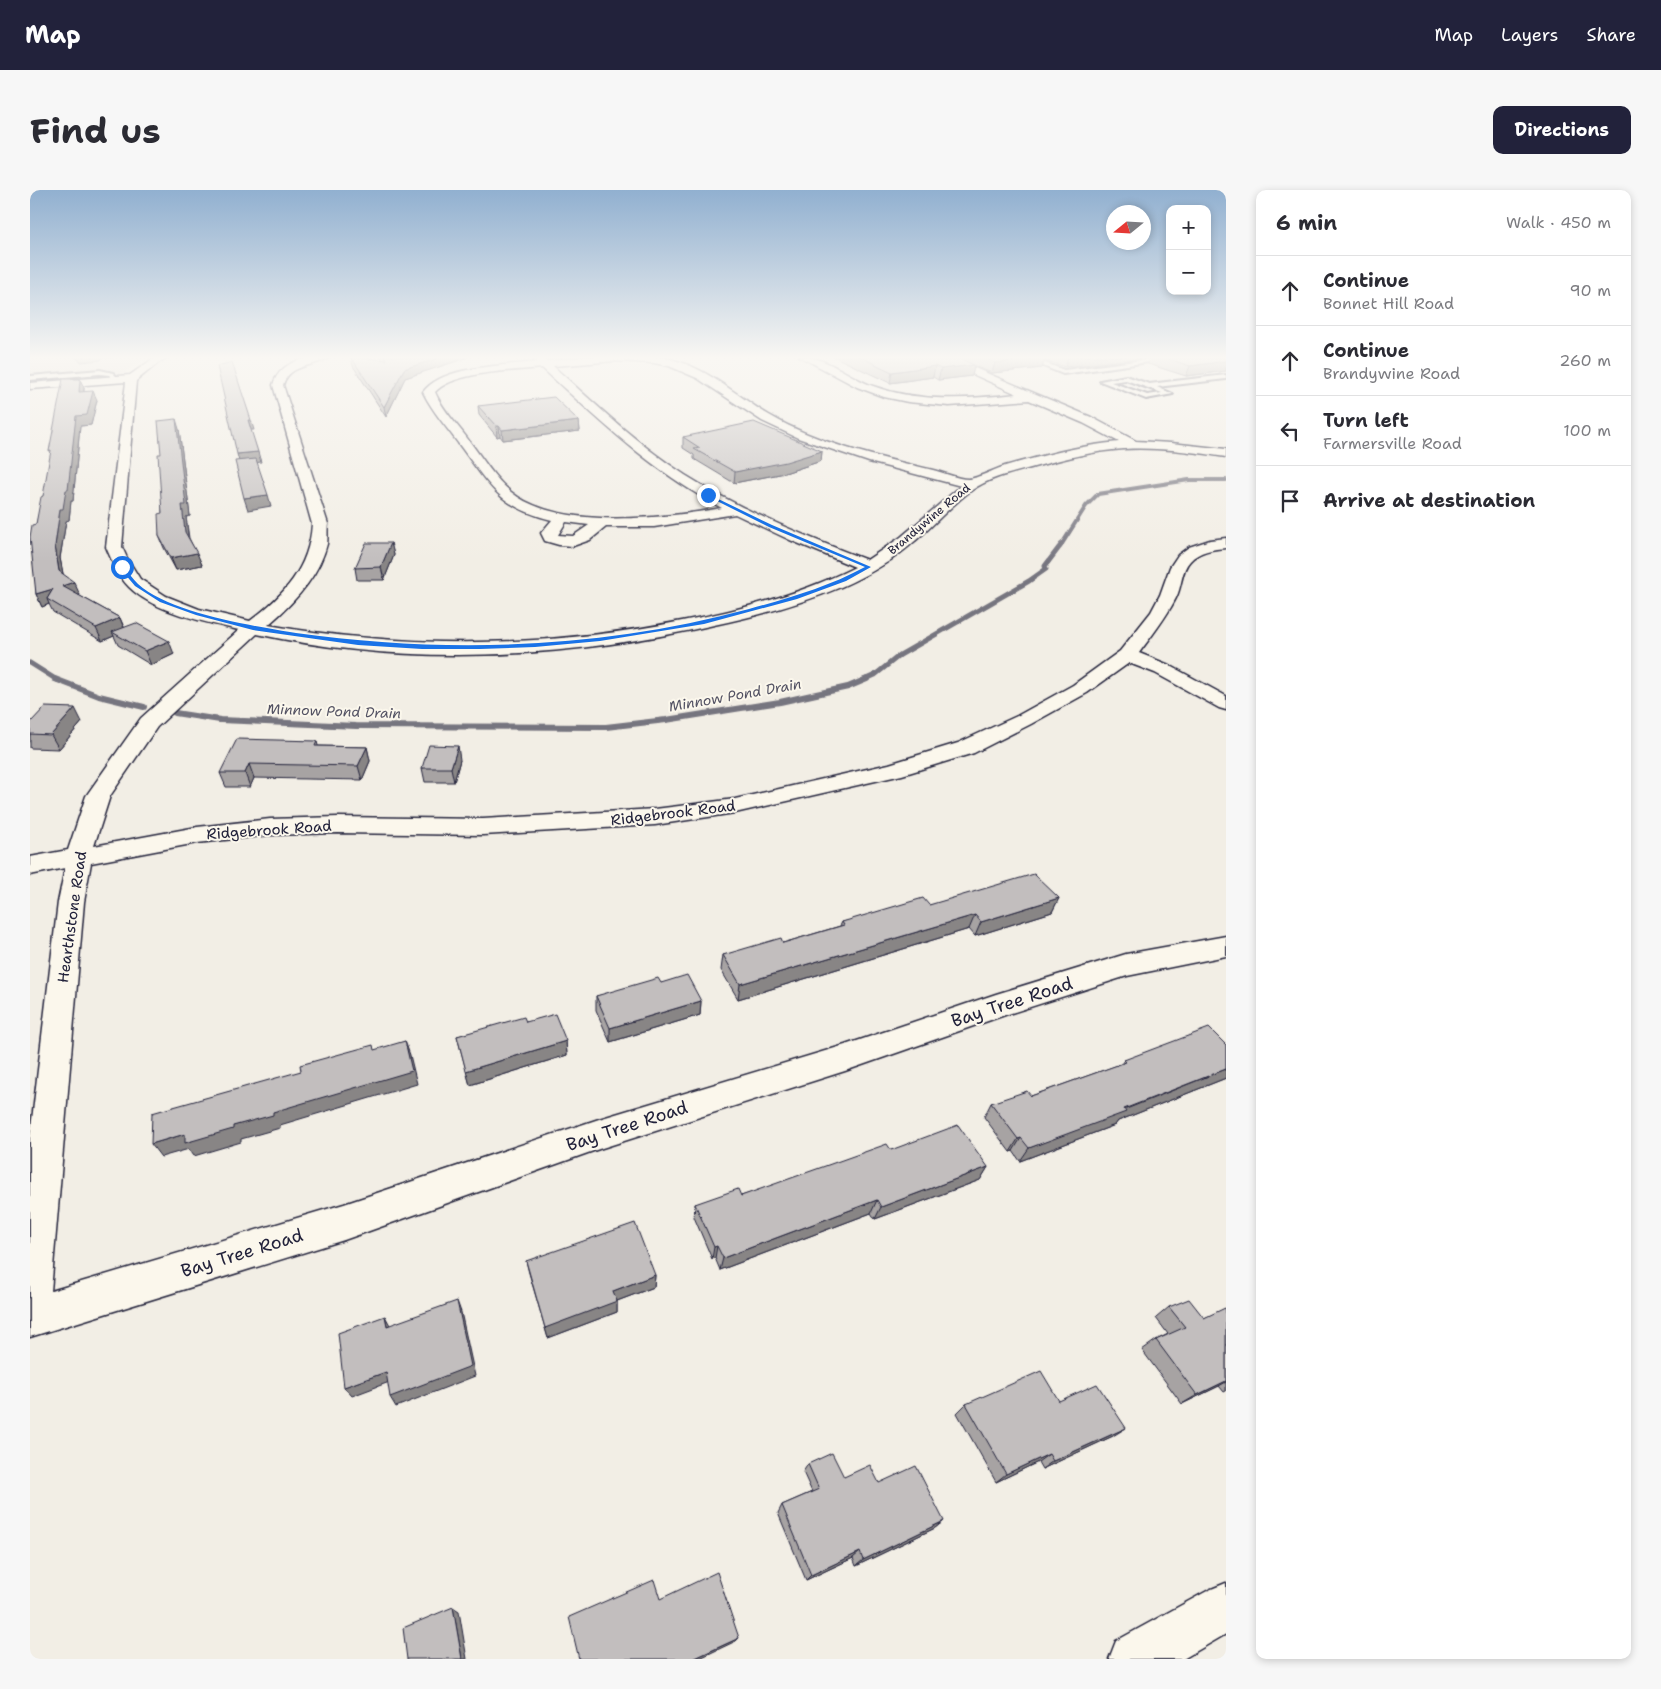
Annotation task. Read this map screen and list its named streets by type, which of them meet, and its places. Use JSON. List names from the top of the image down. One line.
{"streets":{"street":["Brandywine Road","Ridgebrook Road","Hearthstone Road","Bay Tree Road"]},"crossings":[["Brandywine Road","Hearthstone Road"],["Ridgebrook Road","Hearthstone Road"]],"water":["Minnow Pond Drain"],"north":"left","page":{"header":"Map","nav":["Map","Layers","Share"],"buttons":"Directions","title":"Find us","heading":["6 min","Walk · 450 m"],"map_buttons":["+","−"],"list":[["Continue","Bonnet Hill Road","90 m"],["Continue","Brandywine Road","260 m"],["Turn left","Farmersville Road","100 m"],"Arrive at destination"]}}
